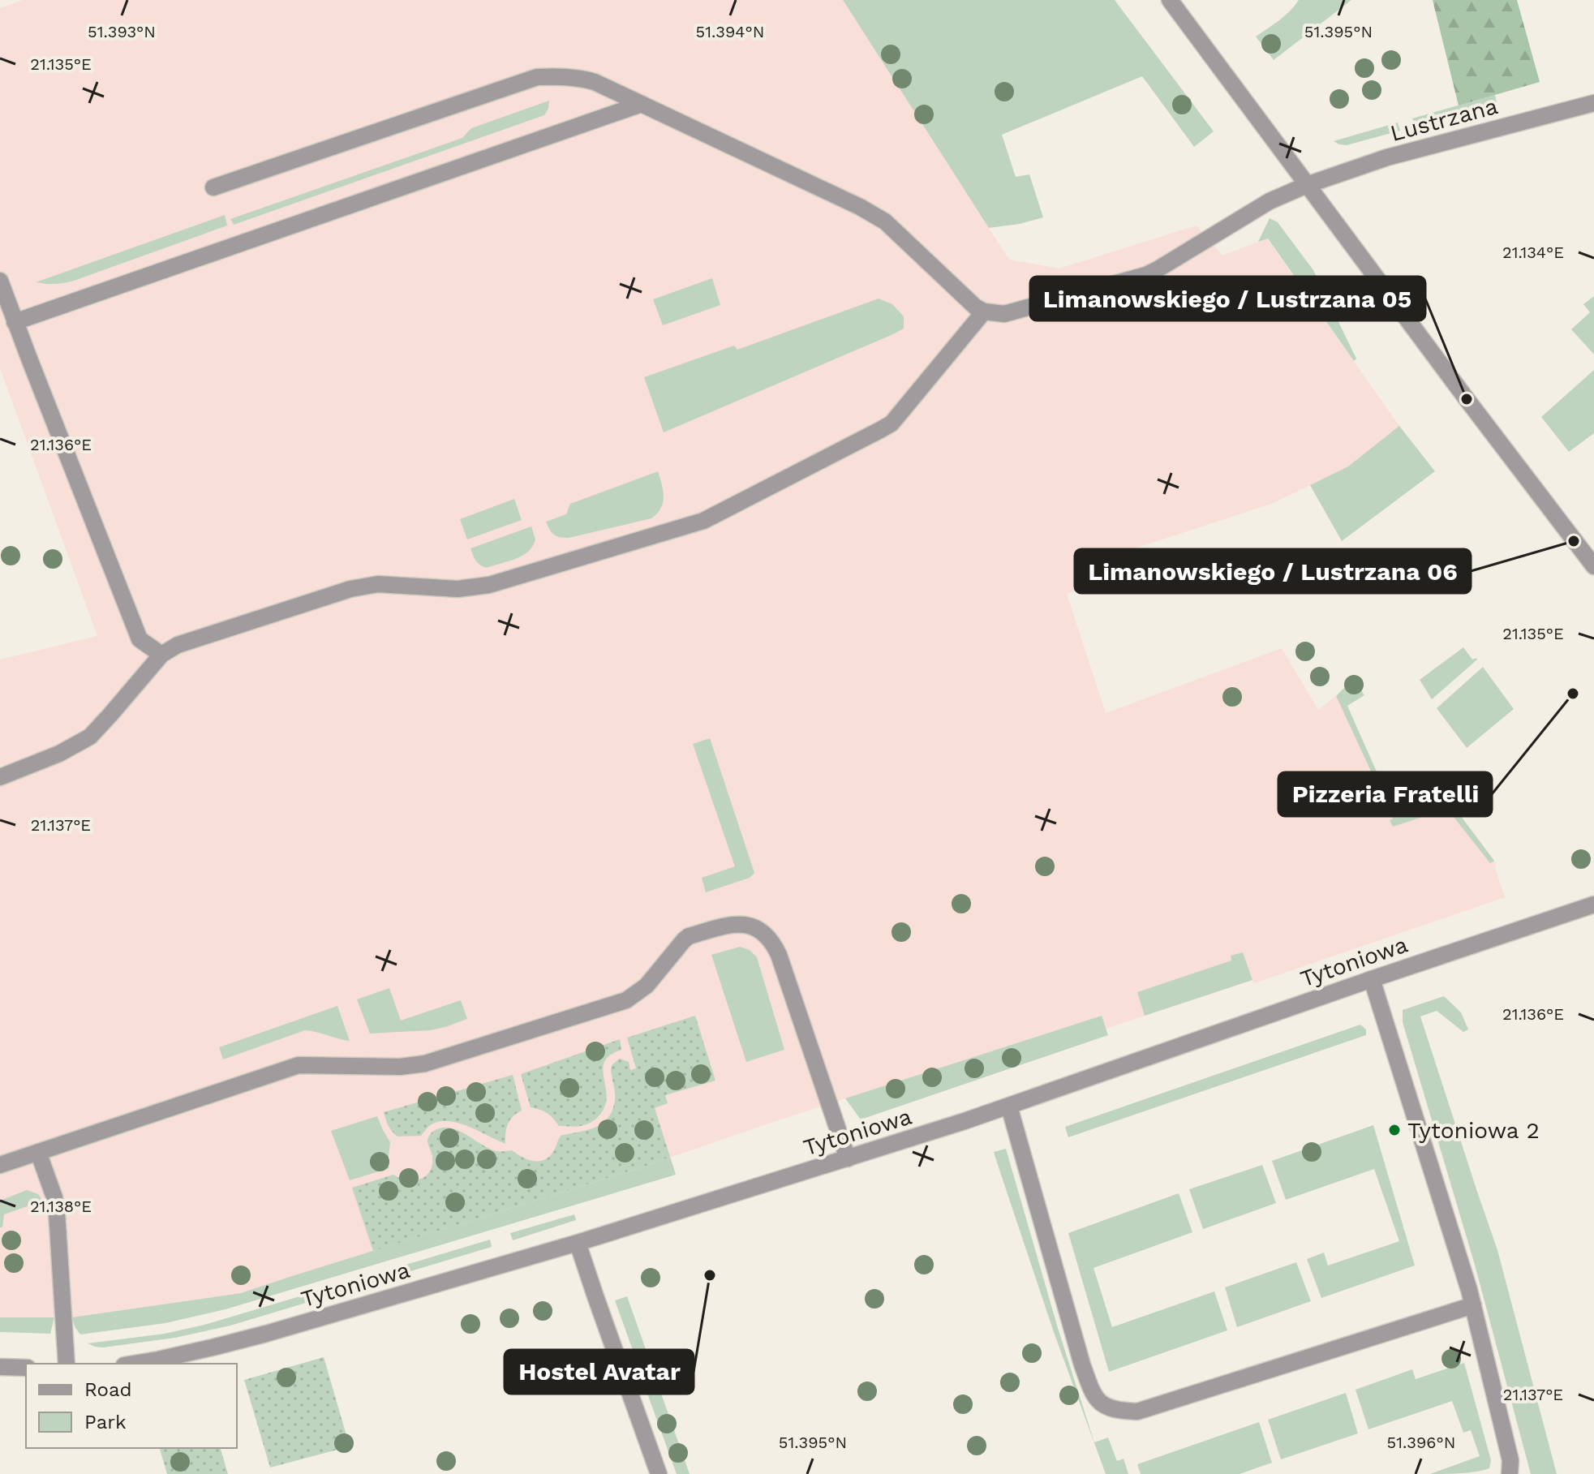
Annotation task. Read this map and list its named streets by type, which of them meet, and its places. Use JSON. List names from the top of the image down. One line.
{"streets":{"street":["Lustrzana","Tytoniowa"]},"places":["Limanowskiego / Lustrzana 05","Limanowskiego / Lustrzana 06","Pizzeria Fratelli","Tytoniowa 2","Hostel Avatar"],"legend":["Road","Park"],"coordinates":["51.393°N","51.394°N","51.395°N","21.135°E","21.134°E","21.136°E","21.137°E","21.138°E","51.396°N"]}
